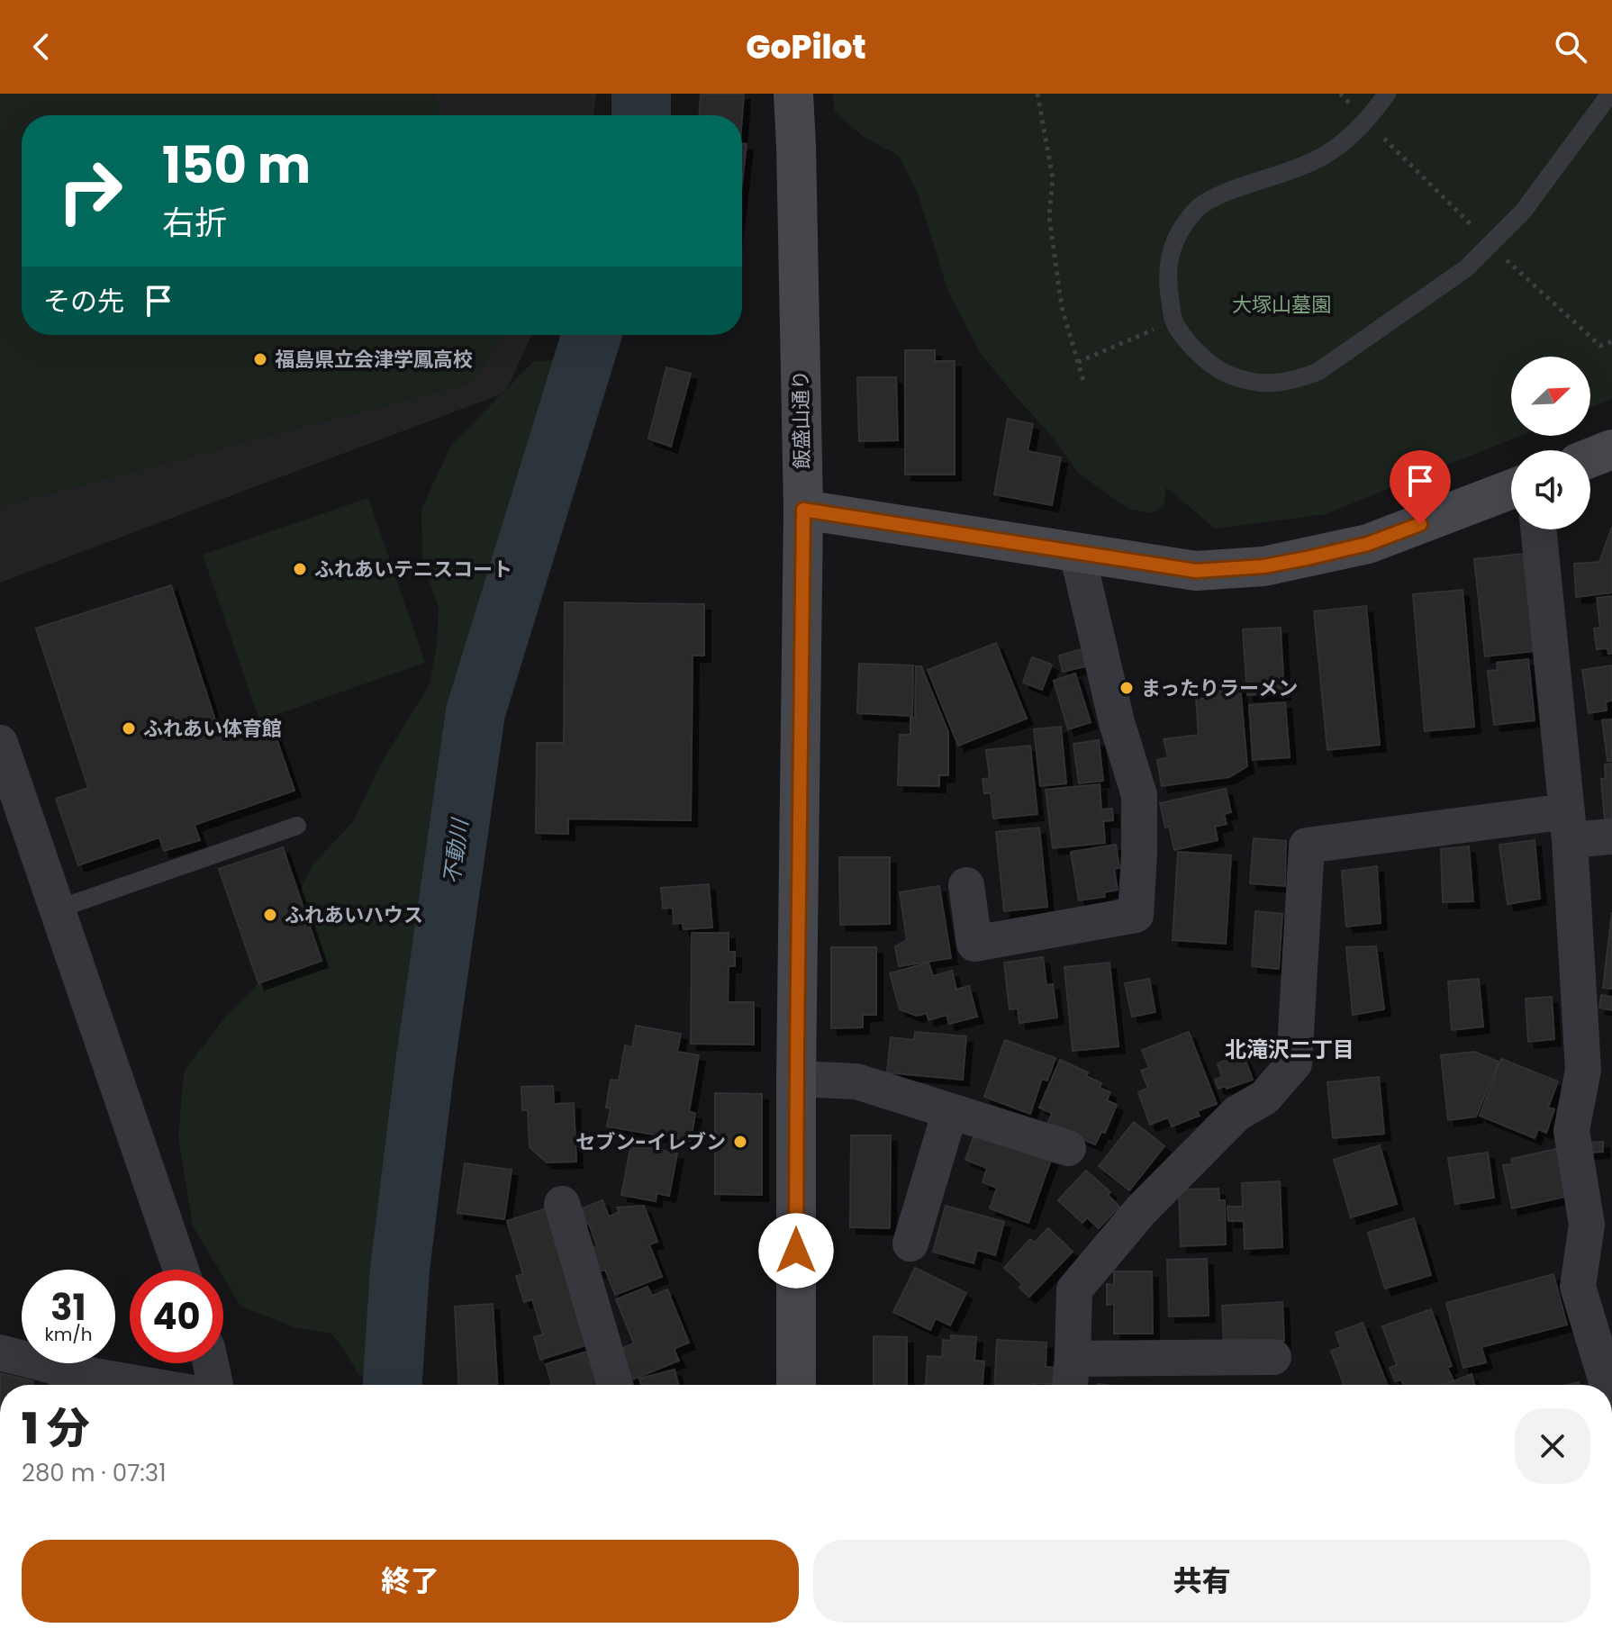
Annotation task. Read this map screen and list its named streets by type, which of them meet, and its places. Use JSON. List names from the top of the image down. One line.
{"streets":{"street":["飯盛山通り"]},"districts":["北滝沢二丁目"],"water":["不動川"],"parks":["大塚山墓園"],"places":["福島県立会津学鳳高校","ふれあいテニスコート","まったりラーメン","ふれあい体育館","ふれあいハウス","セブン-イレブン"],"north":"top right","page":{"header":"GoPilot","turn":["150 m","右折"],"then":"その先","speed":"31 km/h","limit":"40","heading":["1 分","280 m · 07:31"],"buttons":["終了","共有"]}}
